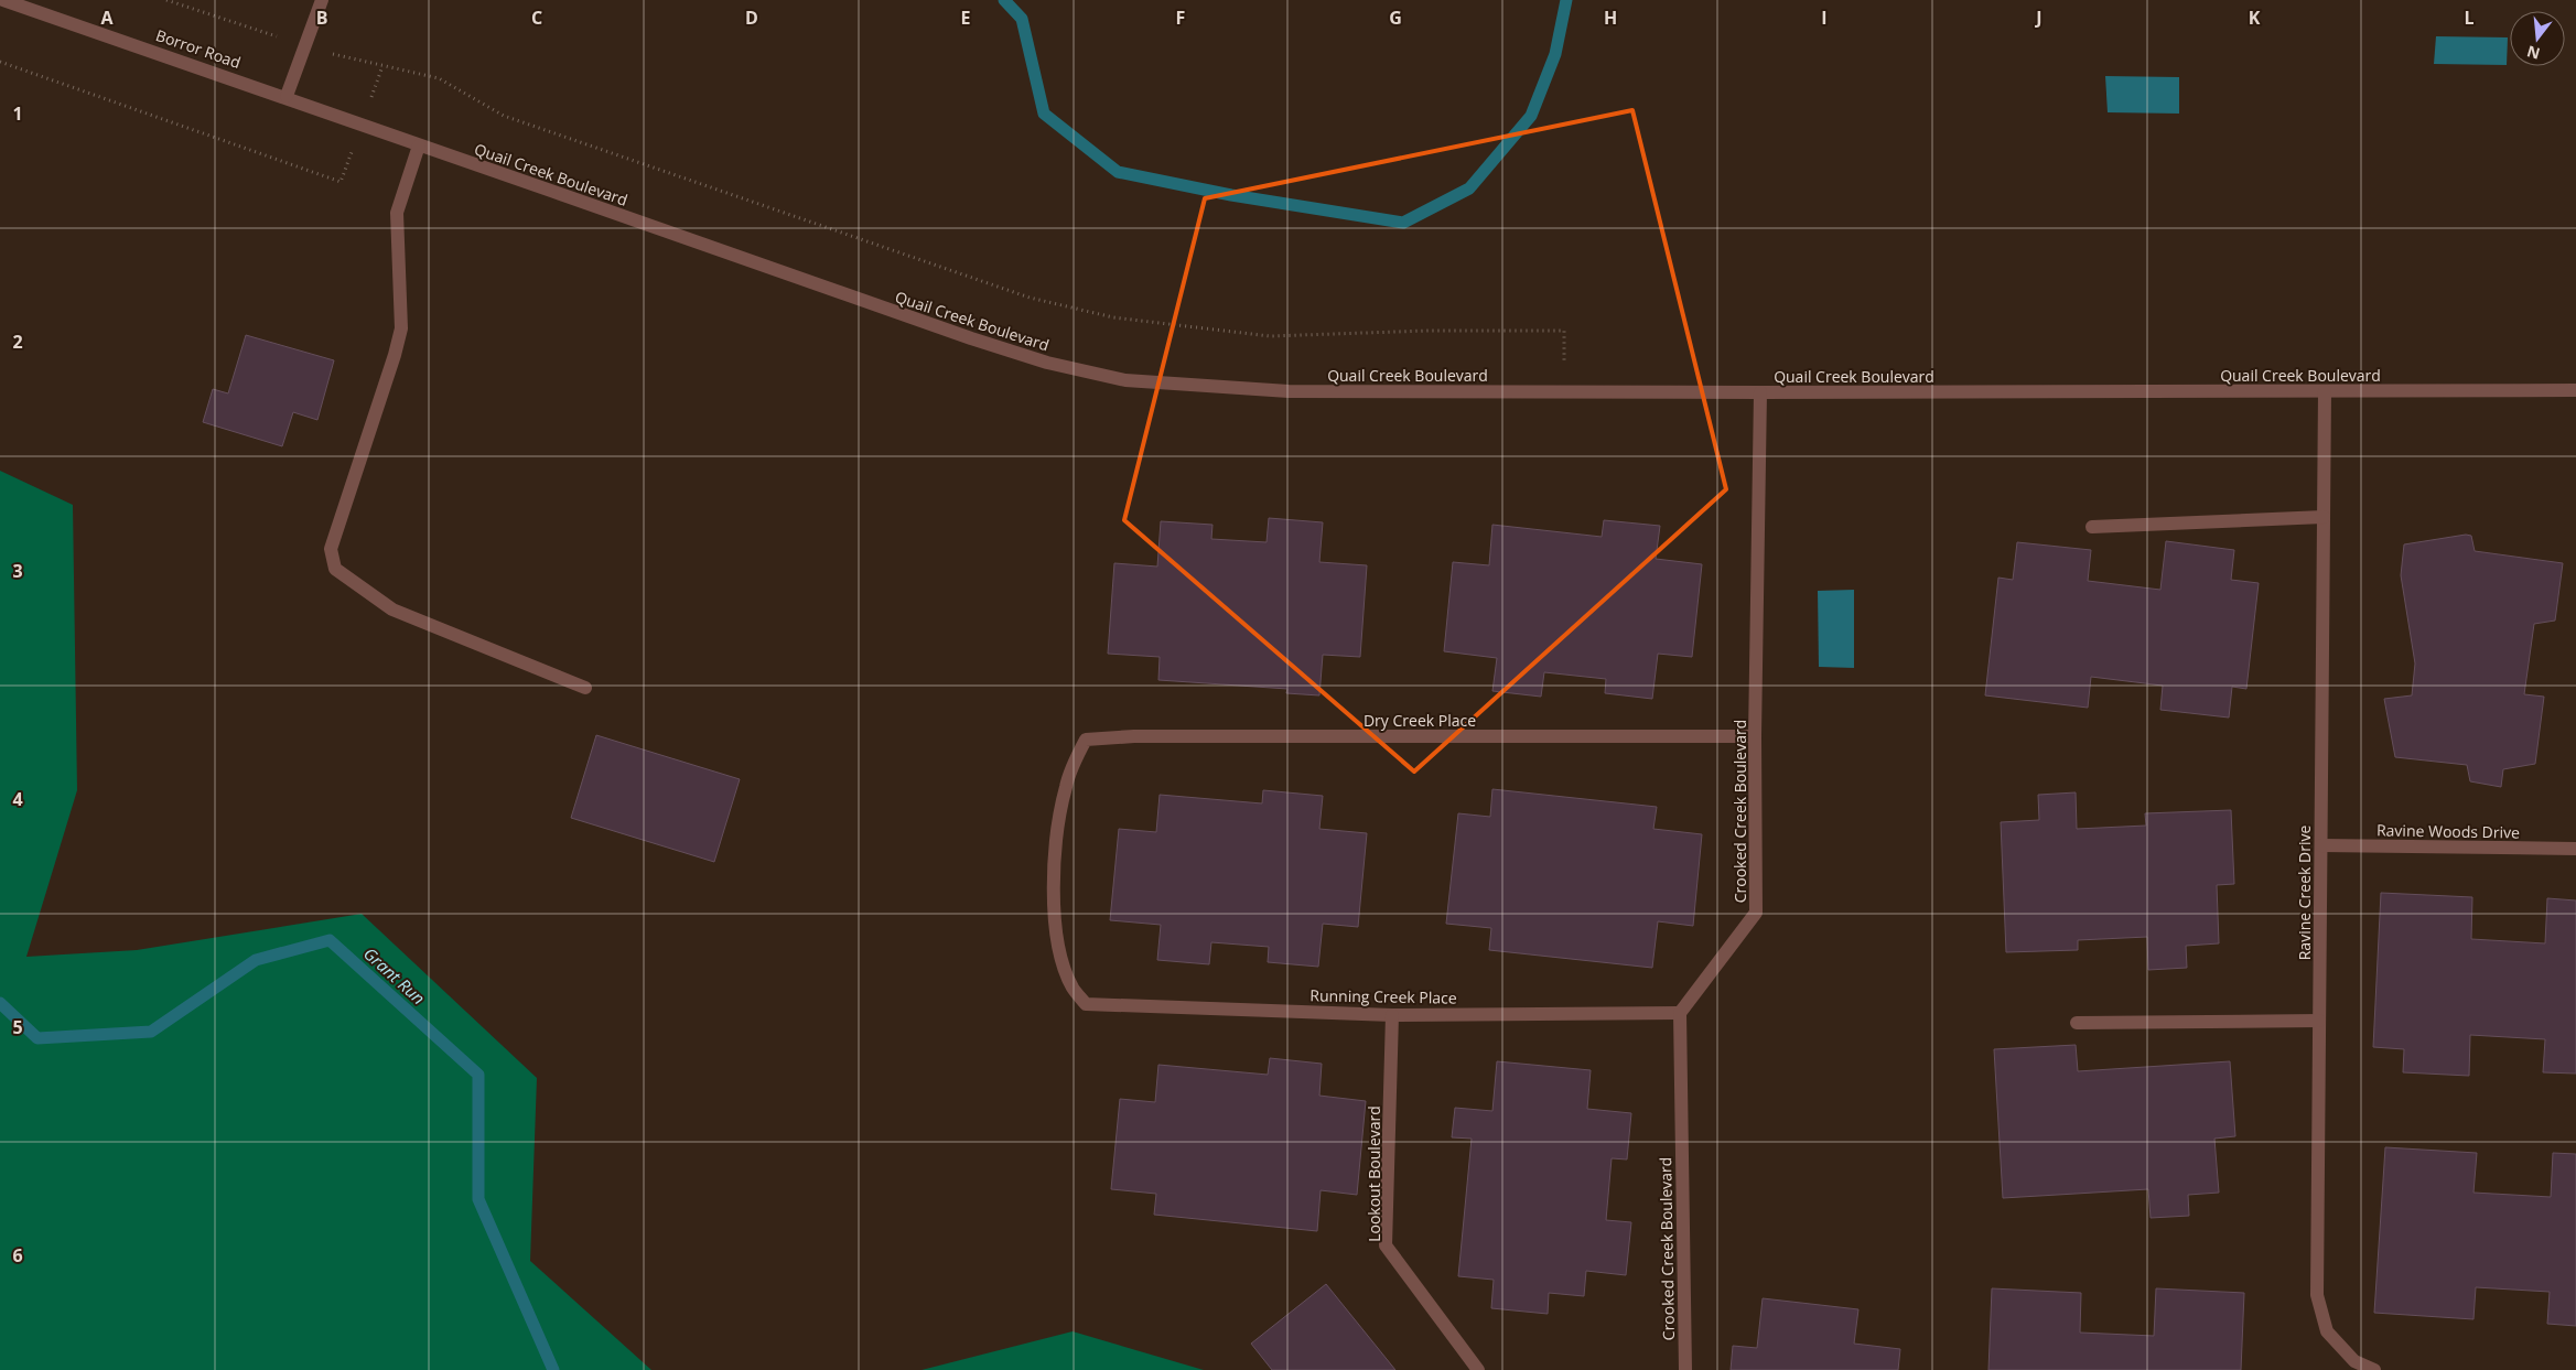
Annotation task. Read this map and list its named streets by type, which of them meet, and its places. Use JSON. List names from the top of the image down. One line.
{"streets":{"street":["Borror Road","Quail Creek Boulevard","Dry Creek Place","Crooked Creek Boulevard","Ravine Woods Drive","Ravine Creek Drive","Running Creek Place","Lookout Boulevard"]},"crossings":[["Borror Road","Quail Creek Boulevard"],["Quail Creek Boulevard","Crooked Creek Boulevard"],["Quail Creek Boulevard","Ravine Creek Drive"],["Dry Creek Place","Crooked Creek Boulevard"],["Dry Creek Place","Running Creek Place"],["Crooked Creek Boulevard","Running Creek Place"],["Ravine Woods Drive","Ravine Creek Drive"],["Running Creek Place","Lookout Boulevard"]],"water":["Grant Run"],"north":"bottom","grid":{"columns":["A","B","C","D","E","F","G","H","I","J","K","L"],"rows":["1","2","3","4","5","6"]}}
